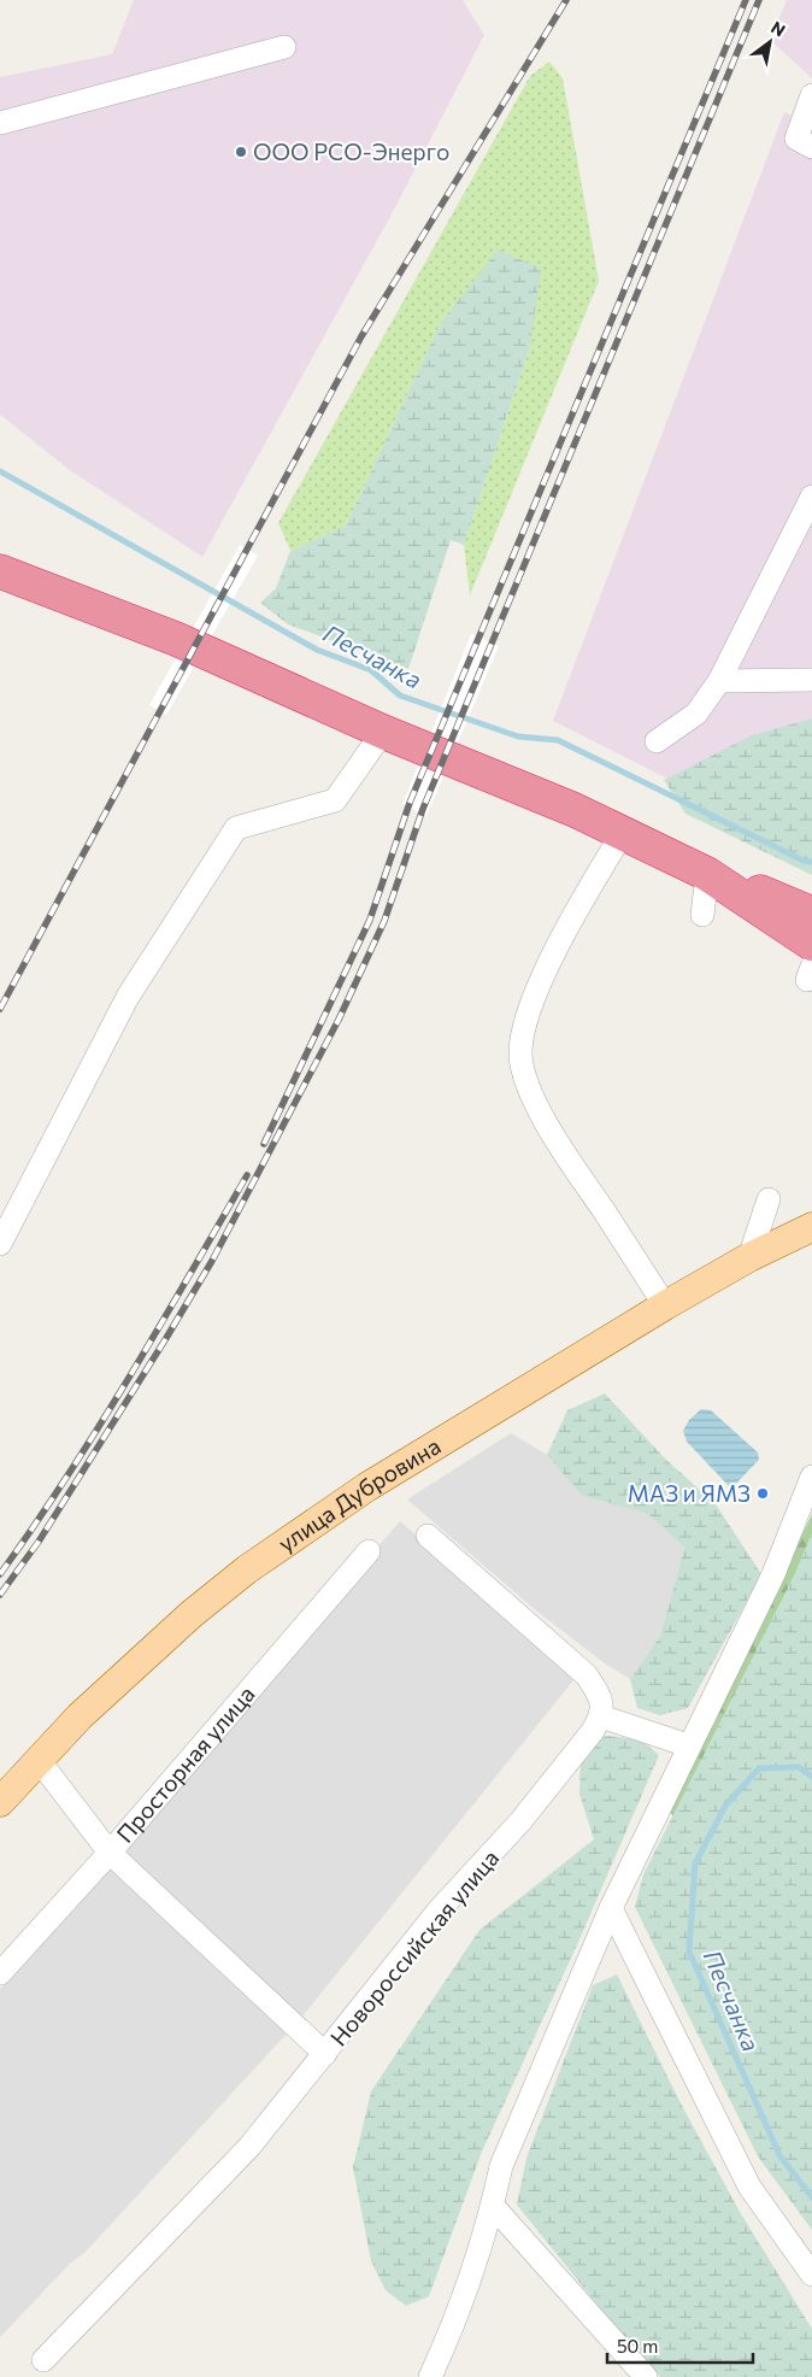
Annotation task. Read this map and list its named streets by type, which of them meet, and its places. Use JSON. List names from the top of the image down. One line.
{"streets":{"main road":["улица Дубровина"],"street":["Просторная улица","Новороссийская улица"]},"water":["Песчанка"],"places":["ООО РСО-Энерго","МАЗ и ЯМЗ"],"scale_bar":"50 m","north":"top right"}
